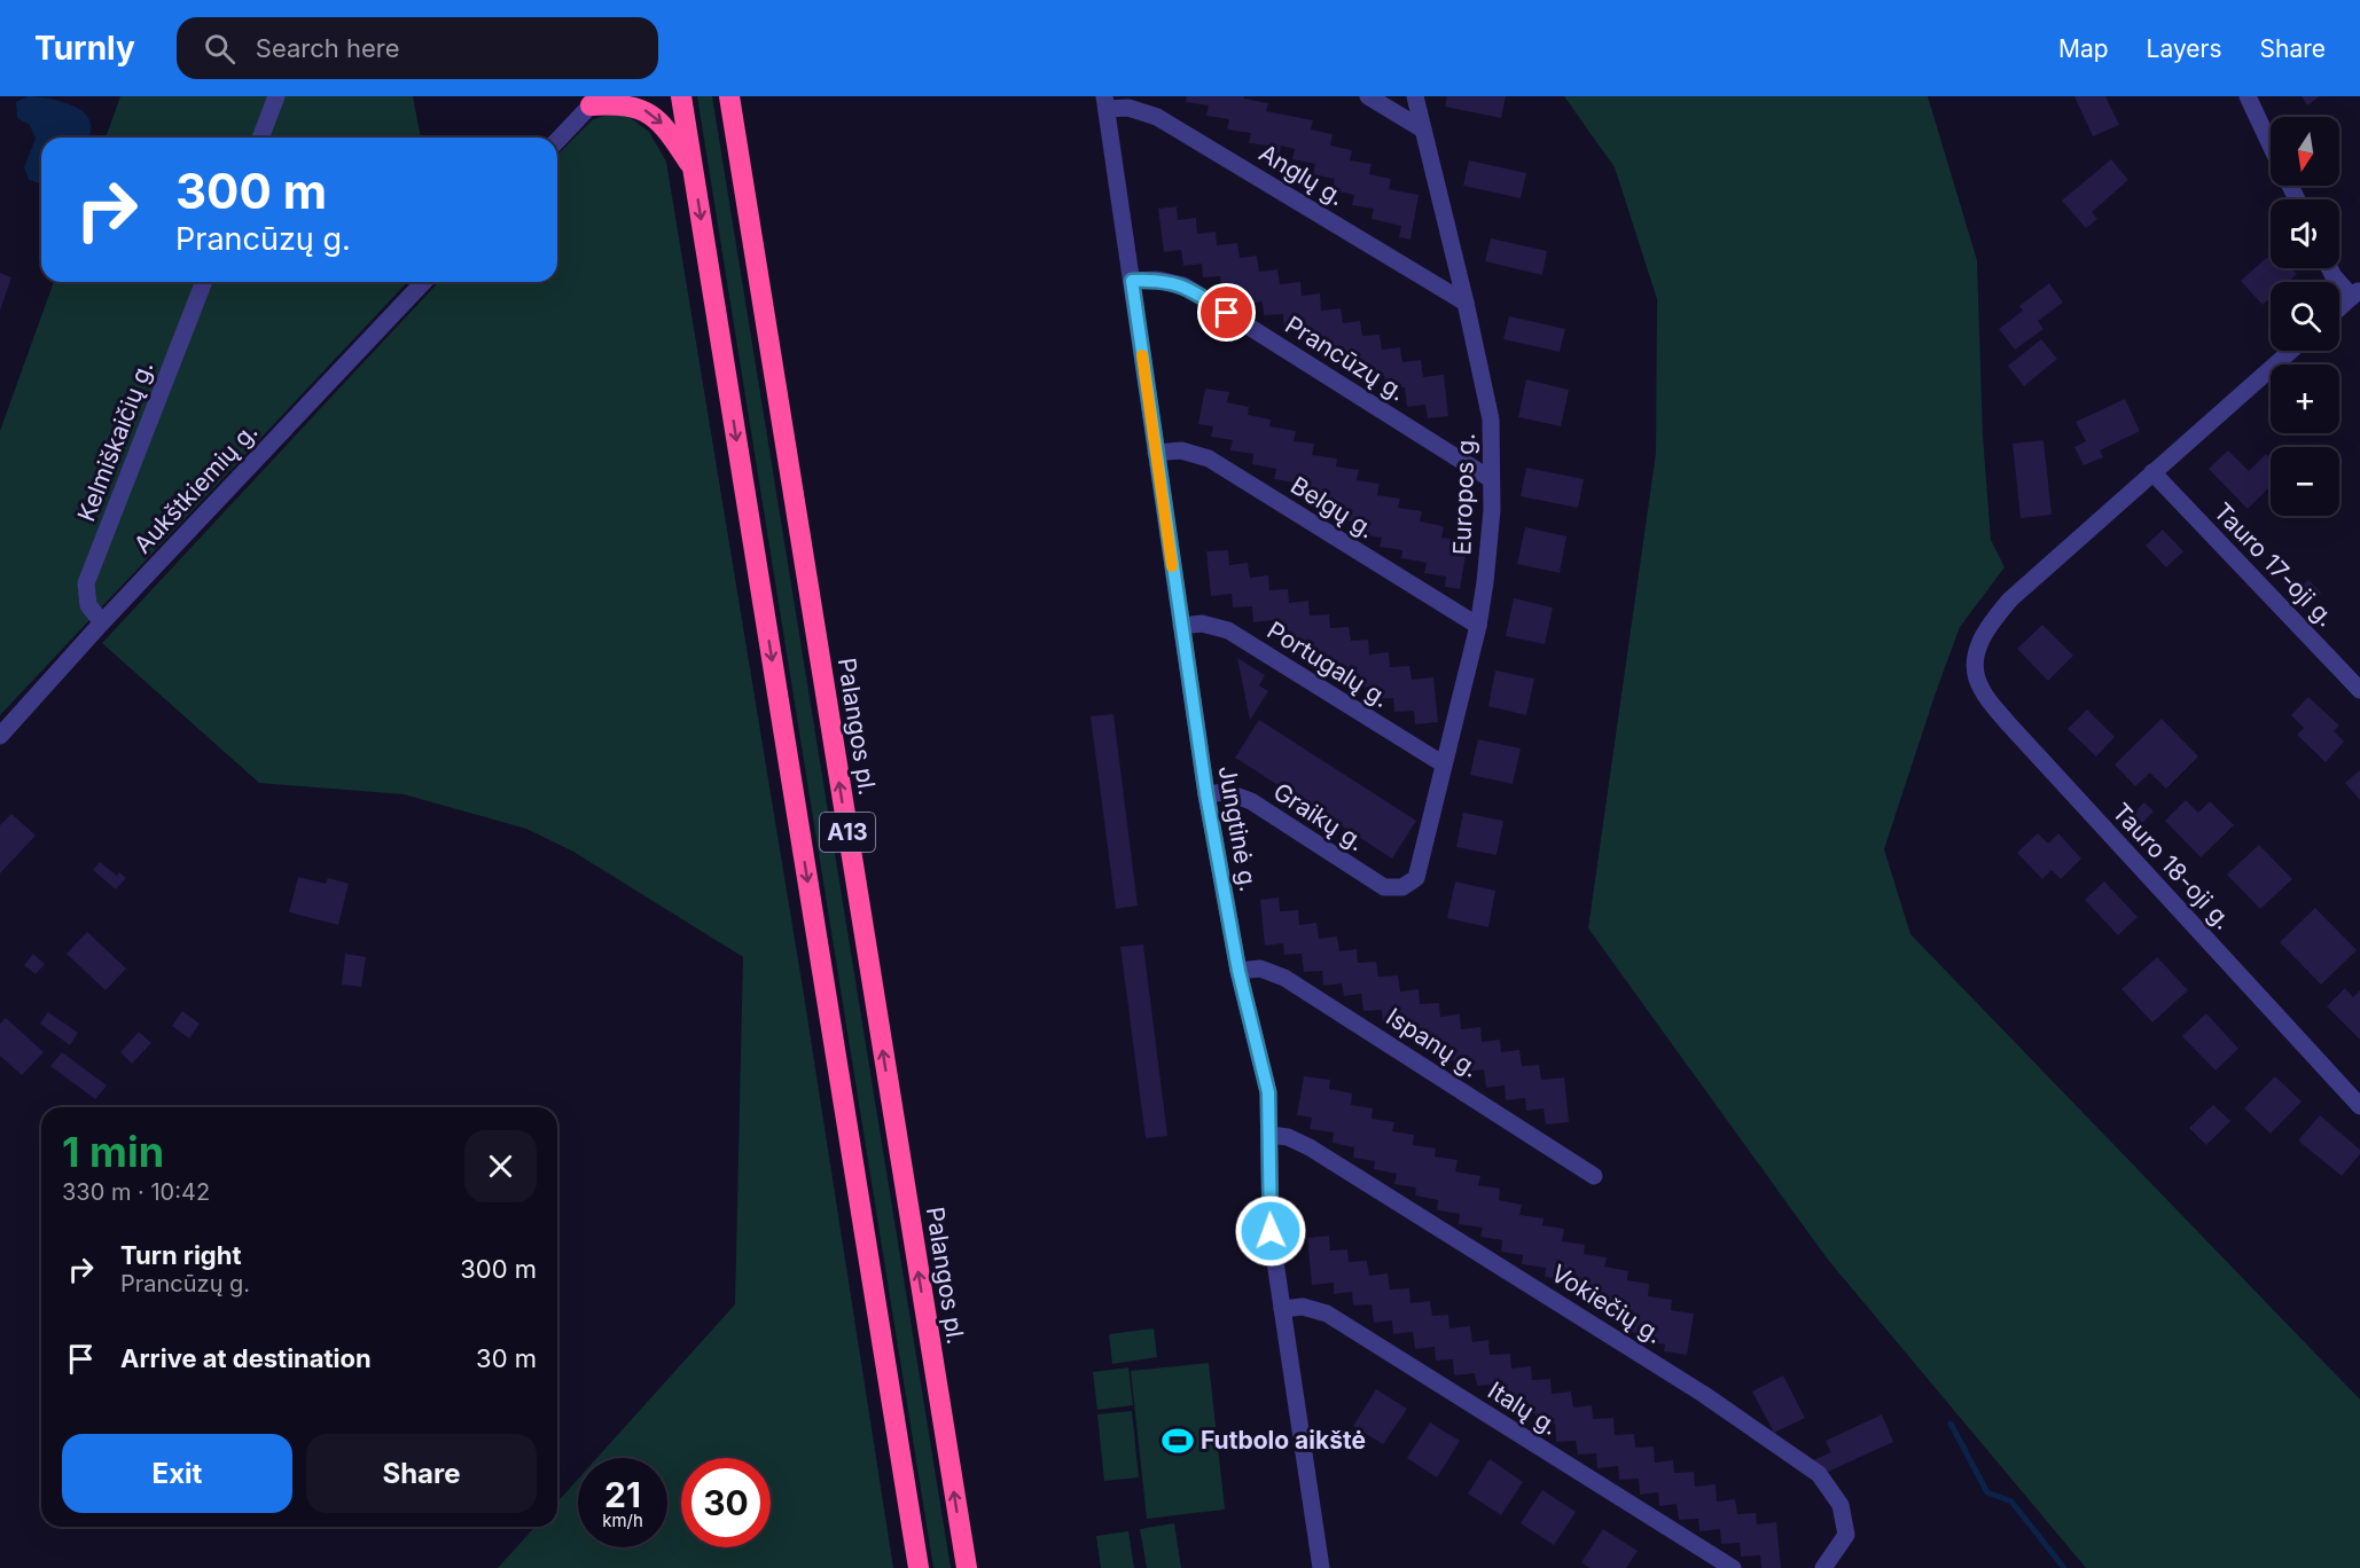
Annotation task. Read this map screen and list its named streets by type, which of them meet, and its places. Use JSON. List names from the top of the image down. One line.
{"streets":{"highway":["Palangos pl.","A13"],"street":["Anglų g.","Prancūzų g.","Kelmiškaičių g.","Aukštkiemių g.","Europos g.","Belgų g.","Tauro 17-oji g.","Portugalų g.","Graikų g.","Jungtinė g.","Tauro 18-oji g.","Ispanų g.","Vokiečių g.","Italų g."]},"crossings":[["Anglų g.","Europos g."],["Anglų g.","Jungtinė g."],["Prancūzų g.","Europos g."],["Prancūzų g.","Jungtinė g."],["Kelmiškaičių g.","Aukštkiemių g."],["Europos g.","Belgų g."],["Europos g.","Portugalų g."],["Europos g.","Graikų g."],["Belgų g.","Jungtinė g."],["Tauro 17-oji g.","Tauro 18-oji g."],["Portugalų g.","Jungtinė g."],["Graikų g.","Jungtinė g."],["Jungtinė g.","Ispanų g."],["Jungtinė g.","Vokiečių g."],["Jungtinė g.","Italų g."]],"places":{"sports":["Futbolo aikštė"]},"north":"bottom","page":{"header":"Turnly","search":"Search here","nav":["Map","Layers","Share"],"map_buttons":["+","−"],"turn":["300 m","Prancūzų g."],"heading":["1 min","330 m · 10:42"],"list":[{"name":"Turn right","note":"Prancūzų g.","value":"300 m"},{"name":"Arrive at destination","value":"30 m"}],"buttons":["Exit","Share"],"speed":"21 km/h","limit":"30"}}
